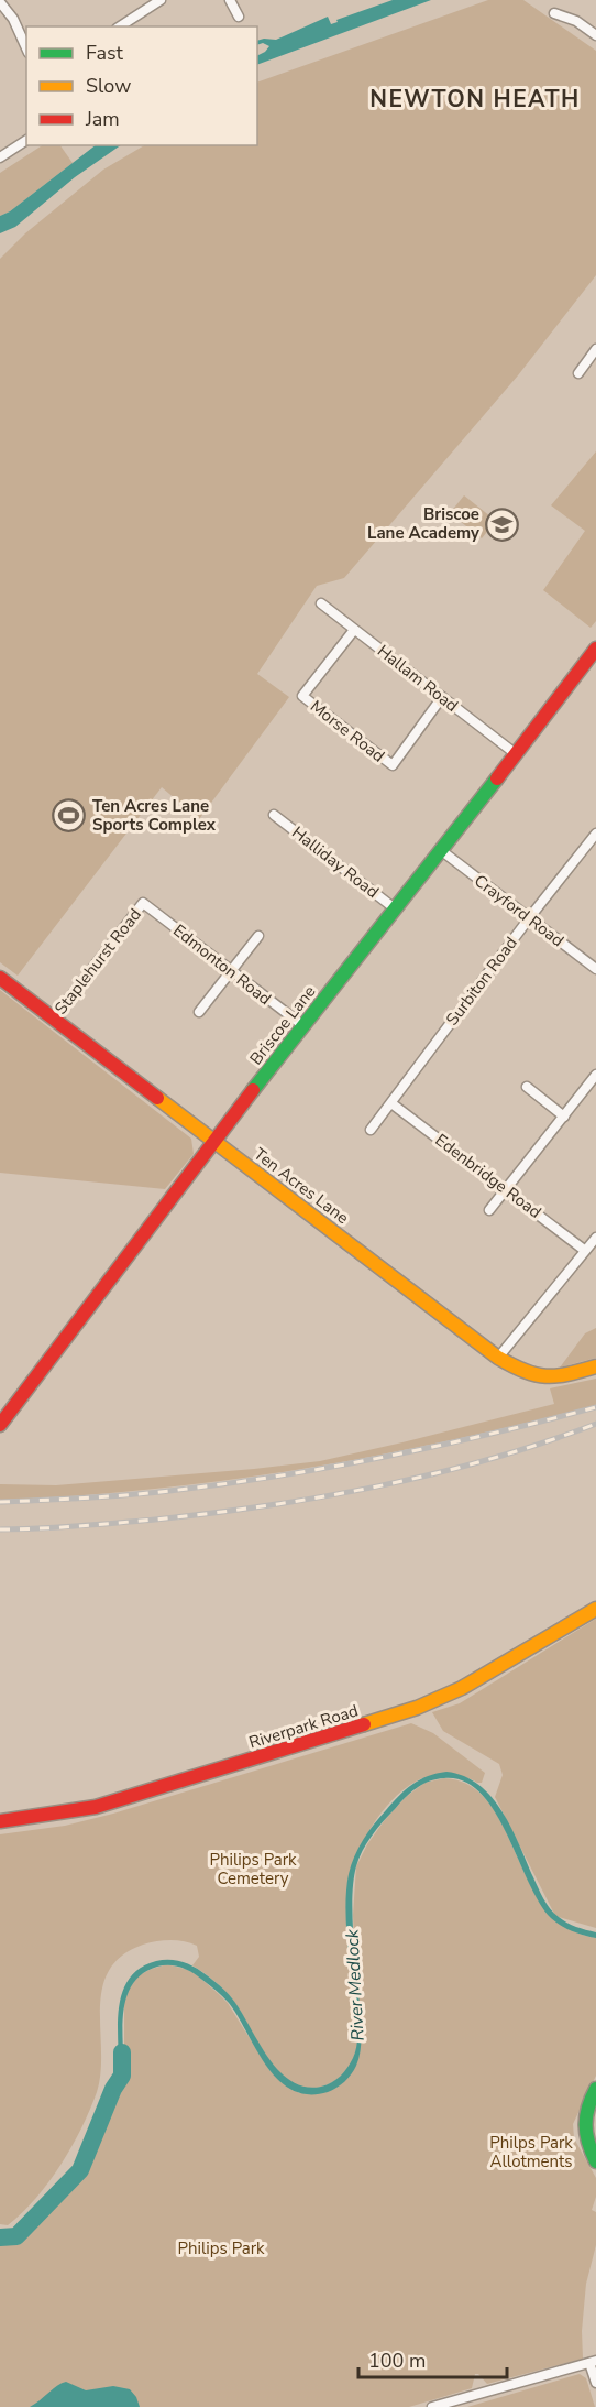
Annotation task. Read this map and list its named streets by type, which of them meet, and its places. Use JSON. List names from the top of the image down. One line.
{"streets":{"street":["Hallam Road","Morse Road","Halliday Road","Crayford Road","Staplehurst Road","Edmonton Road","Surbiton Road","Briscoe Lane","Edenbridge Road","Ten Acres Lane","Riverpark Road"]},"crossings":[["Hallam Road","Morse Road"],["Hallam Road","Briscoe Lane"],["Halliday Road","Briscoe Lane"],["Crayford Road","Surbiton Road"],["Crayford Road","Briscoe Lane"],["Staplehurst Road","Edmonton Road"],["Staplehurst Road","Ten Acres Lane"],["Edmonton Road","Briscoe Lane"],["Surbiton Road","Edenbridge Road"],["Briscoe Lane","Ten Acres Lane"]],"districts":["NEWTON HEATH"],"water":["River Medlock"],"parks":["Philips Park Cemetery","Philps Park Allotments","Philips Park"],"places":{"school or university":["Briscoe Lane Academy"],"sports":["Ten Acres Lane Sports Complex"]},"legend":["Fast","Slow","Jam"],"scale_bar":"100 m"}
